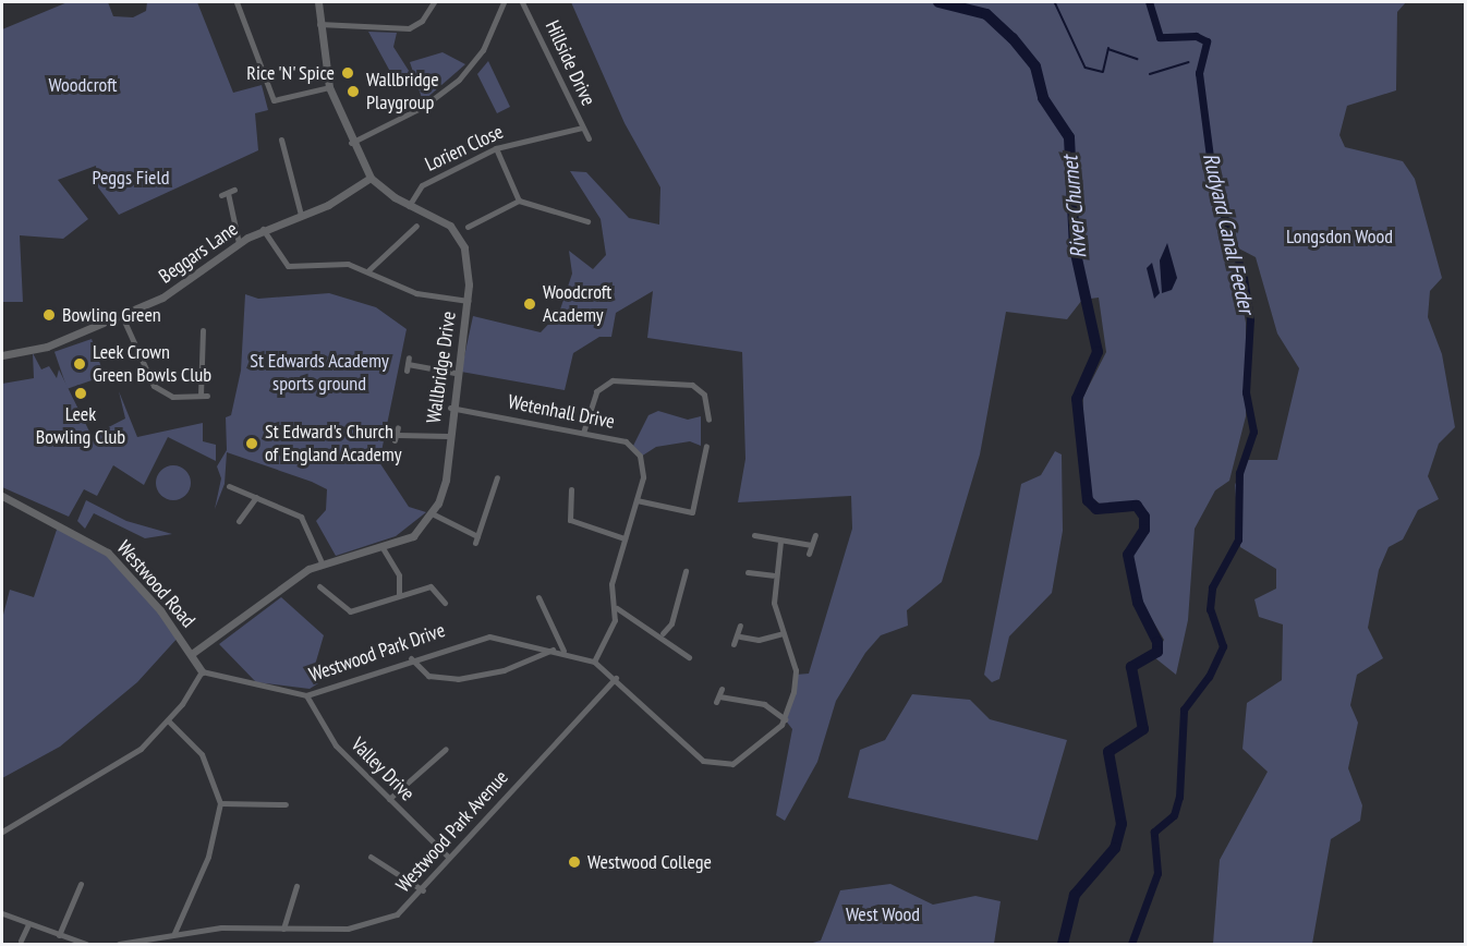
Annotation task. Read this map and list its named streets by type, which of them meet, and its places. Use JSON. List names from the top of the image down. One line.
{"streets":{"street":["Hillside Drive","Lorien Close","Beggars Lane","Wallbridge Drive","Wetenhall Drive","Westwood Road","Westwood Park Drive","Valley Drive","Westwood Park Avenue"]},"crossings":[["Hillside Drive","Lorien Close"],["Lorien Close","Wallbridge Drive"],["Beggars Lane","Wallbridge Drive"],["Wallbridge Drive","Wetenhall Drive"],["Wallbridge Drive","Westwood Road"],["Wetenhall Drive","Westwood Park Drive"],["Westwood Road","Westwood Park Drive"],["Westwood Park Drive","Valley Drive"],["Westwood Park Drive","Westwood Park Avenue"],["Valley Drive","Westwood Park Avenue"]],"water":["River Churnet","Rudyard Canal Feeder"],"parks":["Woodcroft","Peggs Field","Longsdon Wood","St Edwards Academy sports ground","West Wood"],"places":["Rice 'N' Spice","Wallbridge Playgroup","Woodcroft Academy","Bowling Green","Leek Crown Green Bowls Club","Leek Bowling Club","St Edward's Church of England Academy","Westwood College"]}
